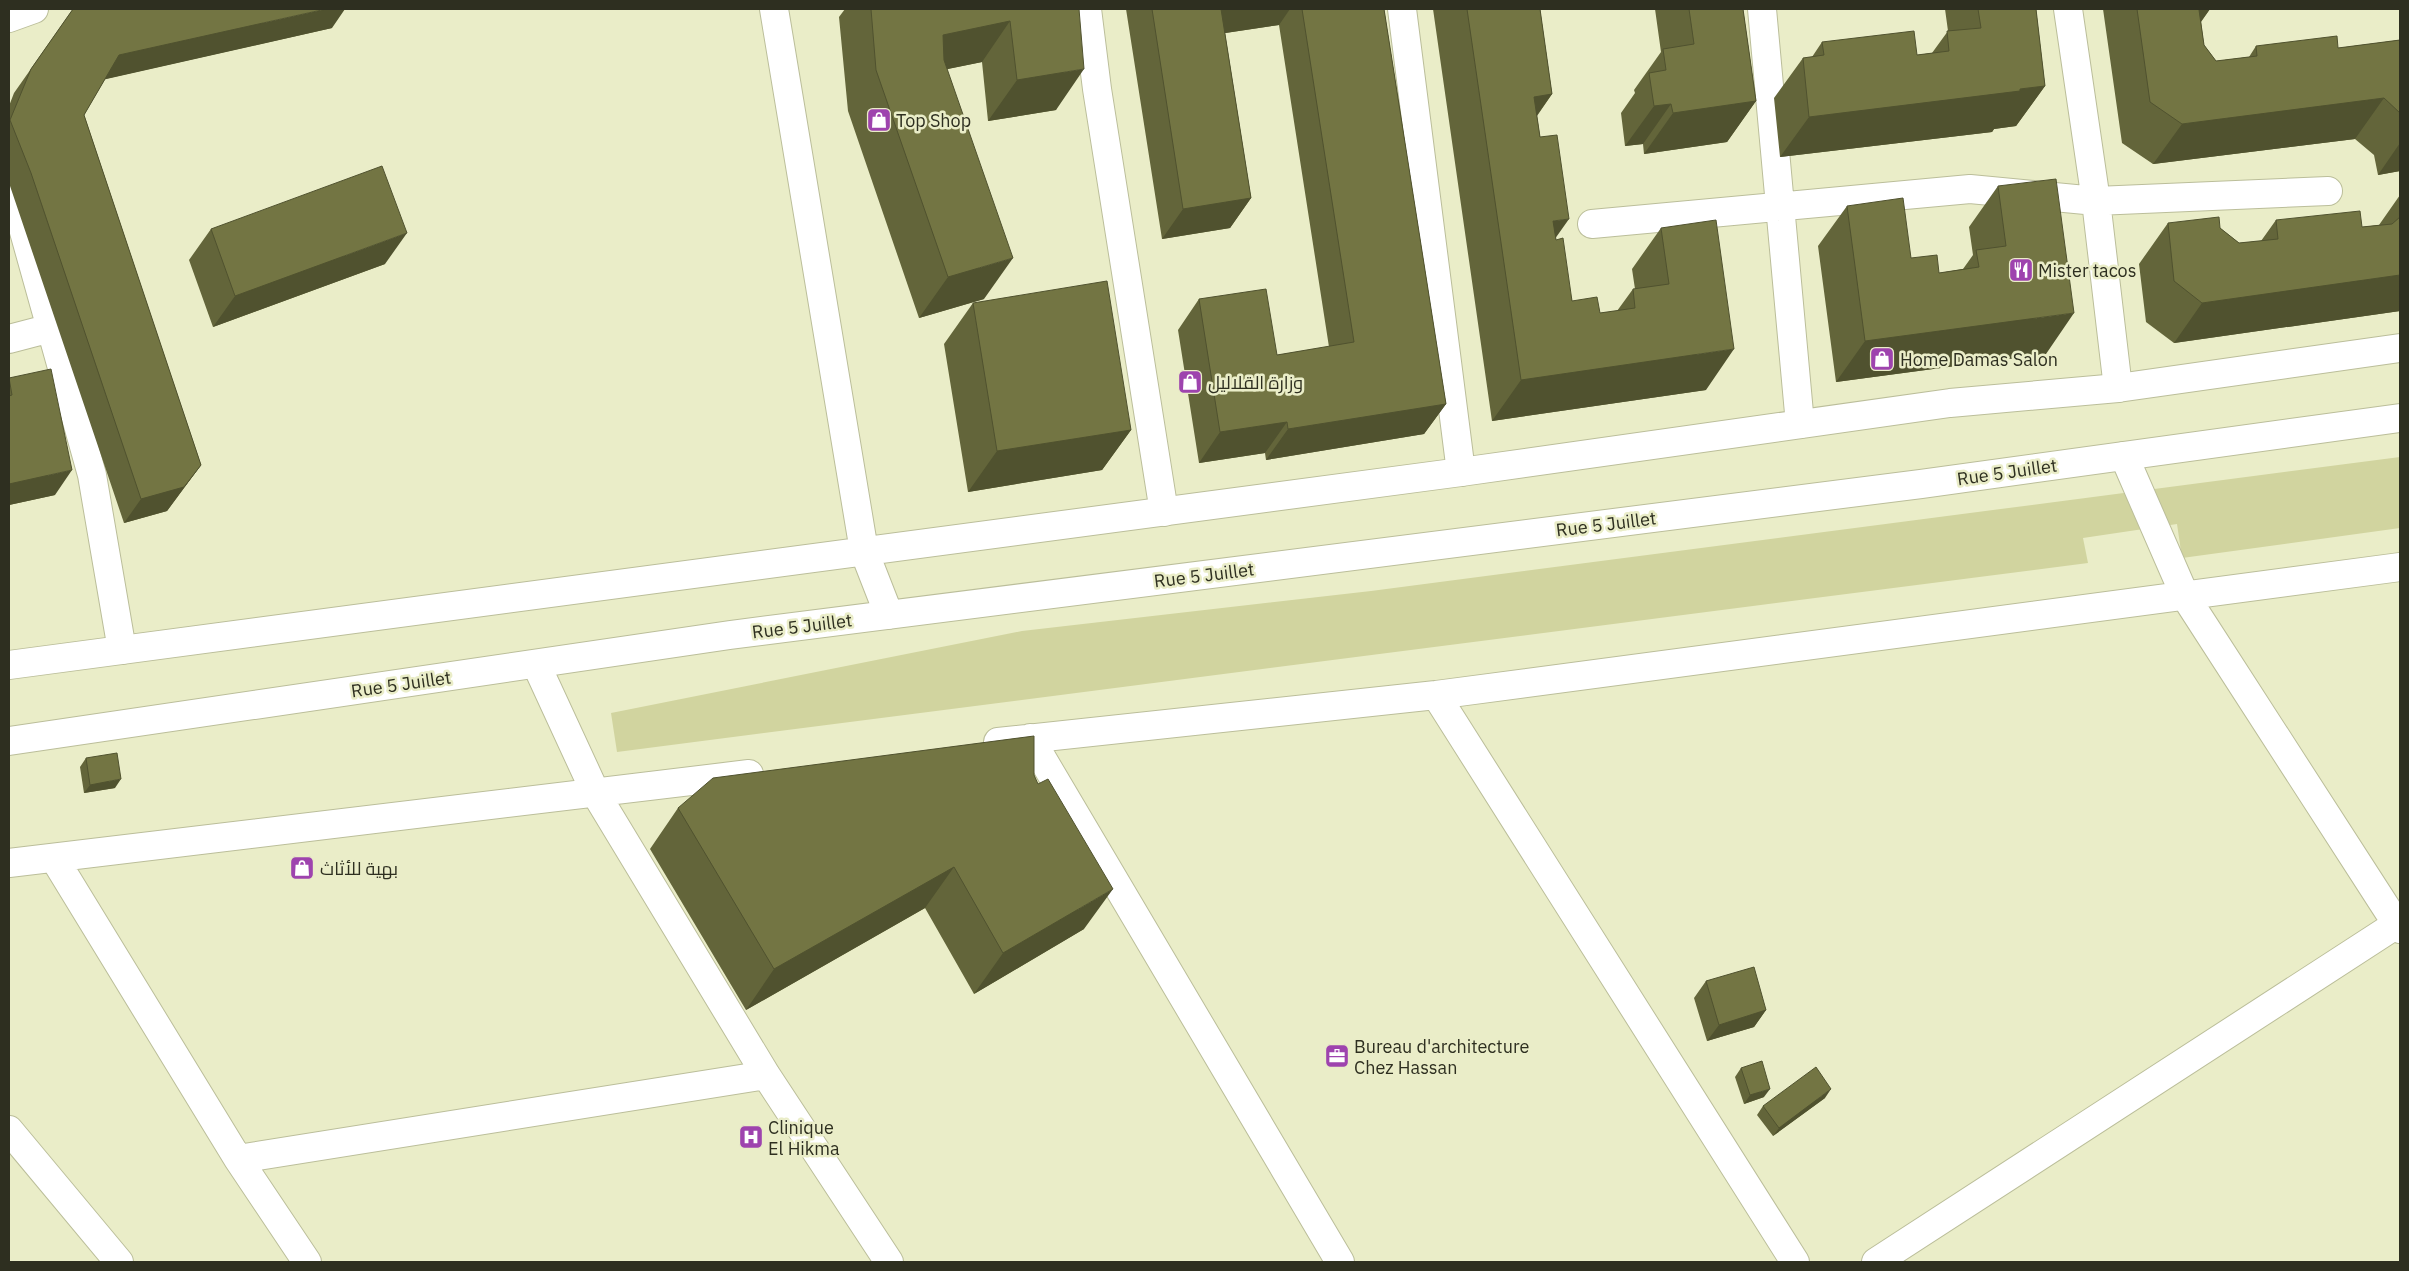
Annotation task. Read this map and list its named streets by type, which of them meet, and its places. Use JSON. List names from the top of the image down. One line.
{"streets":{"street":["Rue 5 Juillet"]},"places":{"shop":["Top Shop","Home Damas Salon","وزارة القلاليل","بهية للأثاث"],"restaurant":["Mister tacos"],"office":["Bureau d'architecture Chez Hassan"],"hospital":["Clinique El Hikma"]}}
